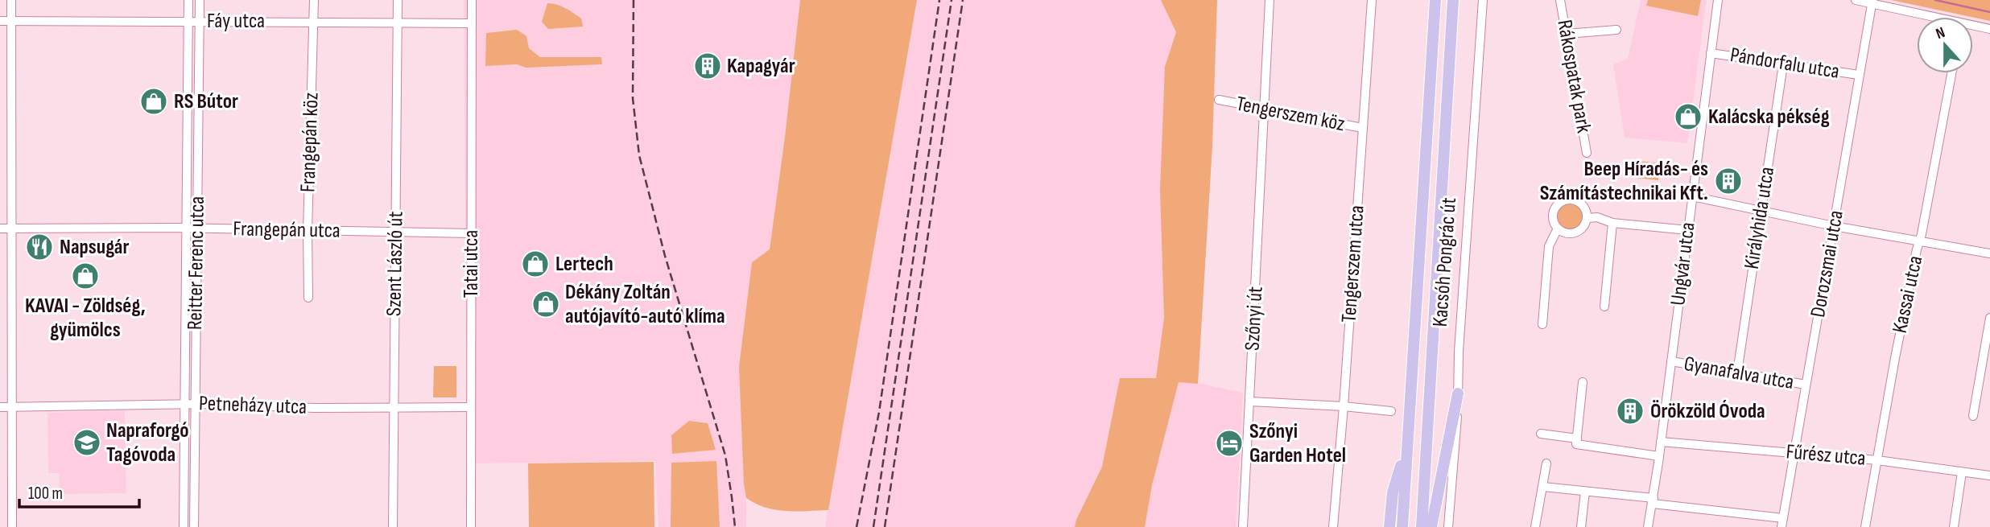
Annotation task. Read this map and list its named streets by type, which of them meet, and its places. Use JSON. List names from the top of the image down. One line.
{"streets":{"main road":["Kacsóh Pongrác út"],"street":["Fáy utca","Pándorfalu utca","Rákospatak park","Tengerszem köz","Frangepán köz","Királyhida utca","Frangepán utca","Reitter Ferenc utca","Szent László út","Tatai utca","Tengerszem utca","Ungvár utca","Dorozsmai utca","Kassai utca","Szőnyi út","Gyanafalva utca","Petneházy utca","Fűrész utca"]},"crossings":[["Fáy utca","Frangepán köz"],["Fáy utca","Reitter Ferenc utca"],["Fáy utca","Szent László út"],["Fáy utca","Tatai utca"],["Pándorfalu utca","Királyhida utca"],["Pándorfalu utca","Ungvár utca"],["Pándorfalu utca","Dorozsmai utca"],["Tengerszem köz","Tengerszem utca"],["Tengerszem köz","Szőnyi út"],["Frangepán köz","Frangepán utca"],["Királyhida utca","Gyanafalva utca"],["Frangepán utca","Reitter Ferenc utca"],["Frangepán utca","Szent László út"],["Frangepán utca","Tatai utca"],["Reitter Ferenc utca","Petneházy utca"],["Szent László út","Petneházy utca"],["Tatai utca","Petneházy utca"],["Ungvár utca","Gyanafalva utca"],["Ungvár utca","Fűrész utca"],["Dorozsmai utca","Gyanafalva utca"],["Dorozsmai utca","Fűrész utca"],["Kassai utca","Fűrész utca"]],"places":{"building":["Kapagyár","Beep Híradás- és Számítástechnikai Kft.","Örökzöld Óvoda"],"shop":["RS Bútor","Kalácska pékség","Lertech","KAVAI - Zöldség, gyümölcs","Dékány Zoltán autójavító-autó klíma"],"restaurant":["Napsugár"],"school or university":["Napraforgó Tagóvoda"],"hotel":["Szőnyi Garden Hotel"]},"scale_bar":"100 m","north":"top"}
